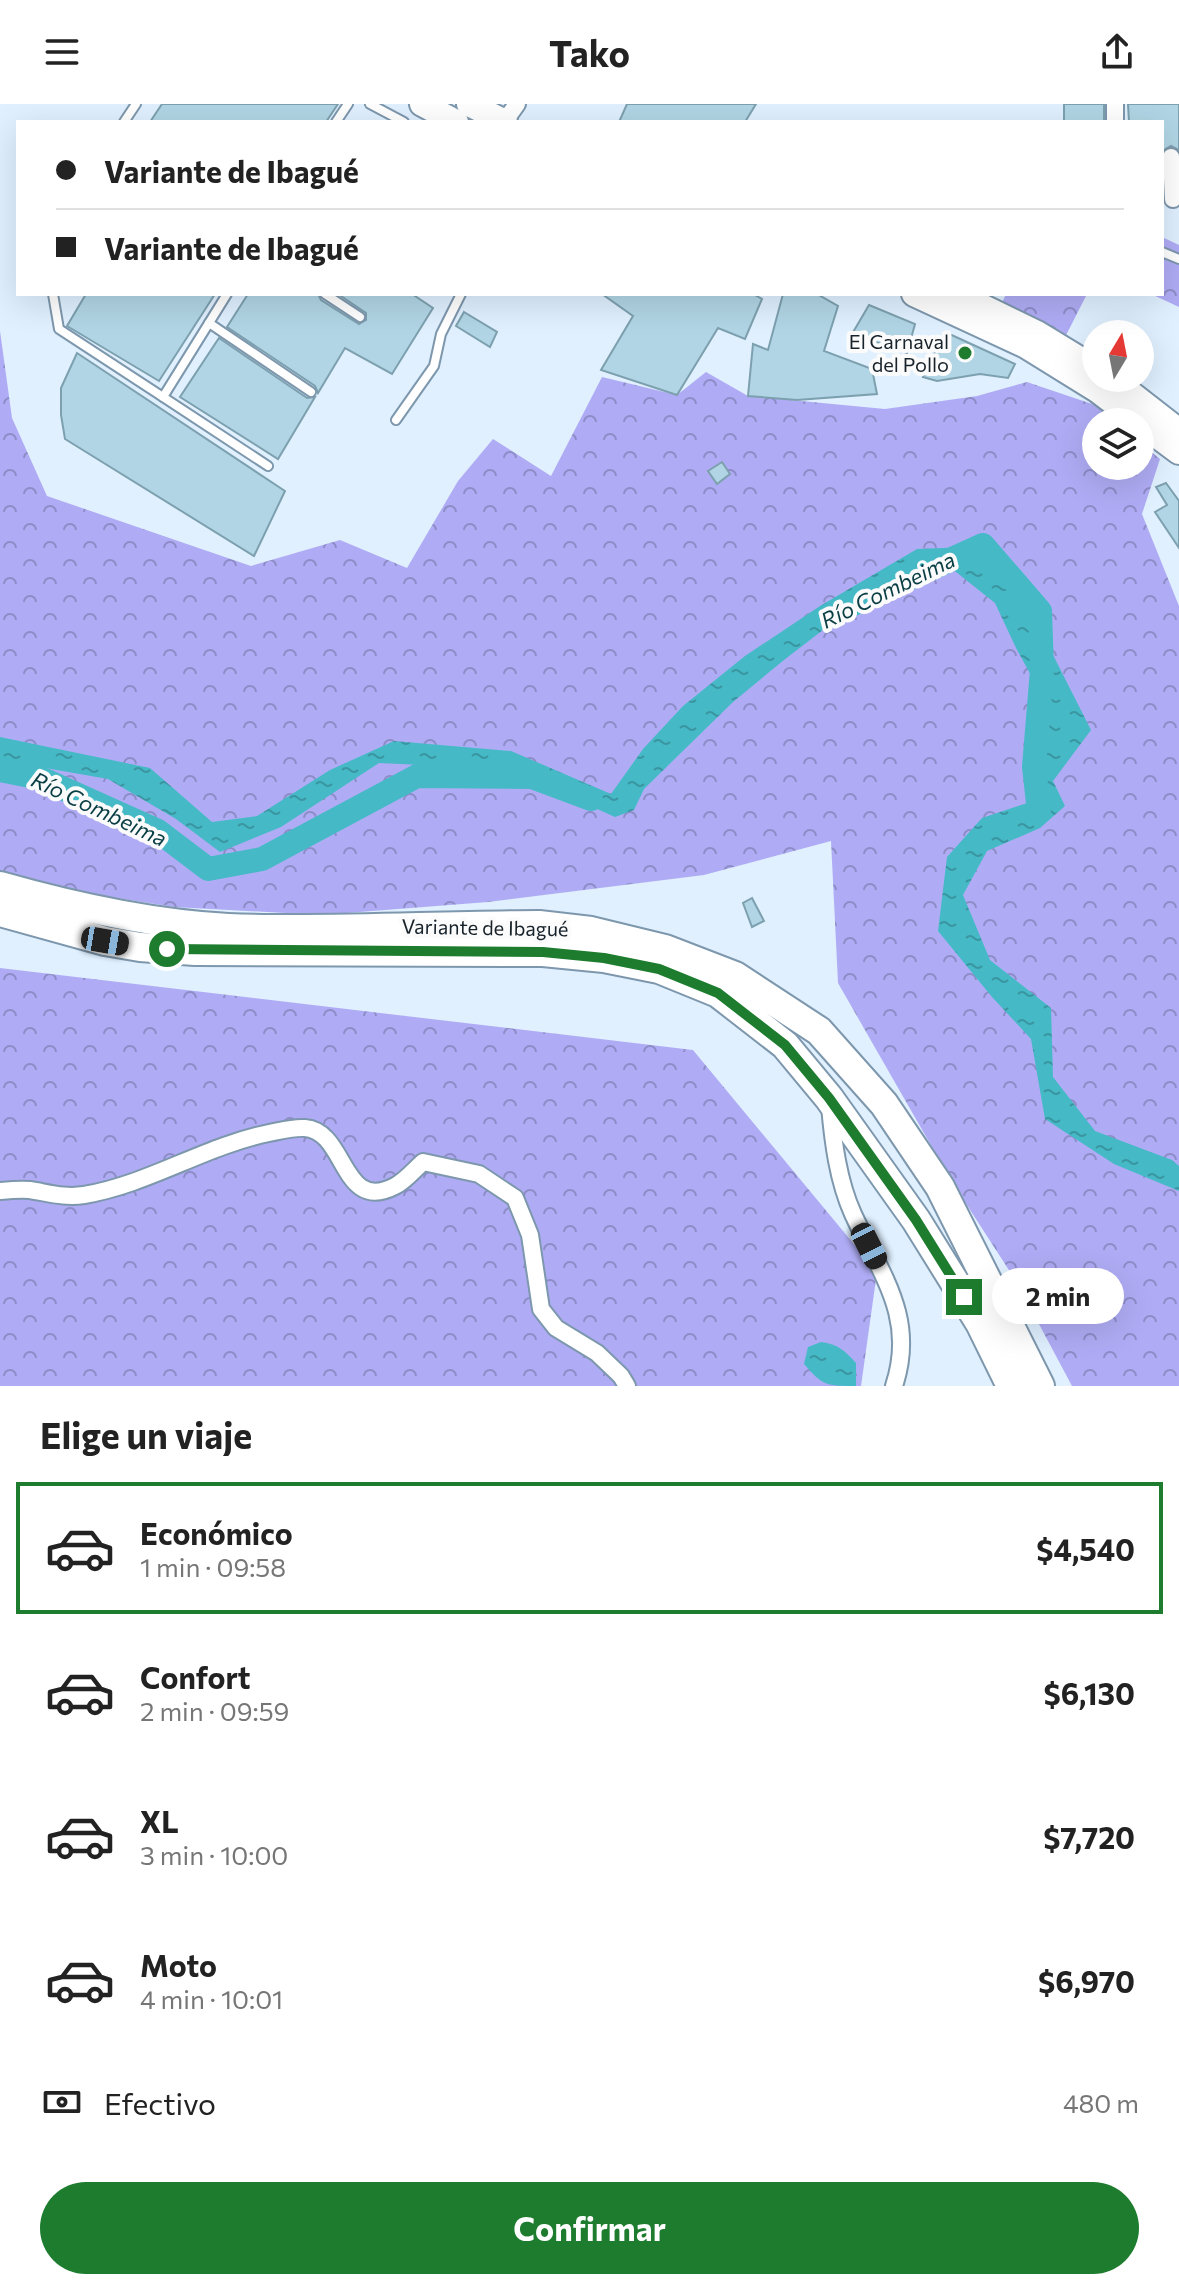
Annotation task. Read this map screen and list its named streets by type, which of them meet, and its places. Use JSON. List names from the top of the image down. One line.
{"streets":{"highway":["Variante de Ibagué"]},"water":["Río Combeima"],"places":["El Carnaval del Pollo"],"north":"top","page":{"header":"Tako","banner":["Variante de Ibagué","Variante de Ibagué"],"bubble":"2 min","heading":"Elige un viaje","list":[{"name":"Económico","note":"1 min · 09:58","value":"$4,540"},{"name":"Confort","note":"2 min · 09:59","value":"$6,130"},{"name":"XL","note":"3 min · 10:00","value":"$7,720"},{"name":"Moto","note":"4 min · 10:01","value":"$6,970"}],"pay":["Efectivo","480 m"],"buttons":"Confirmar"}}
